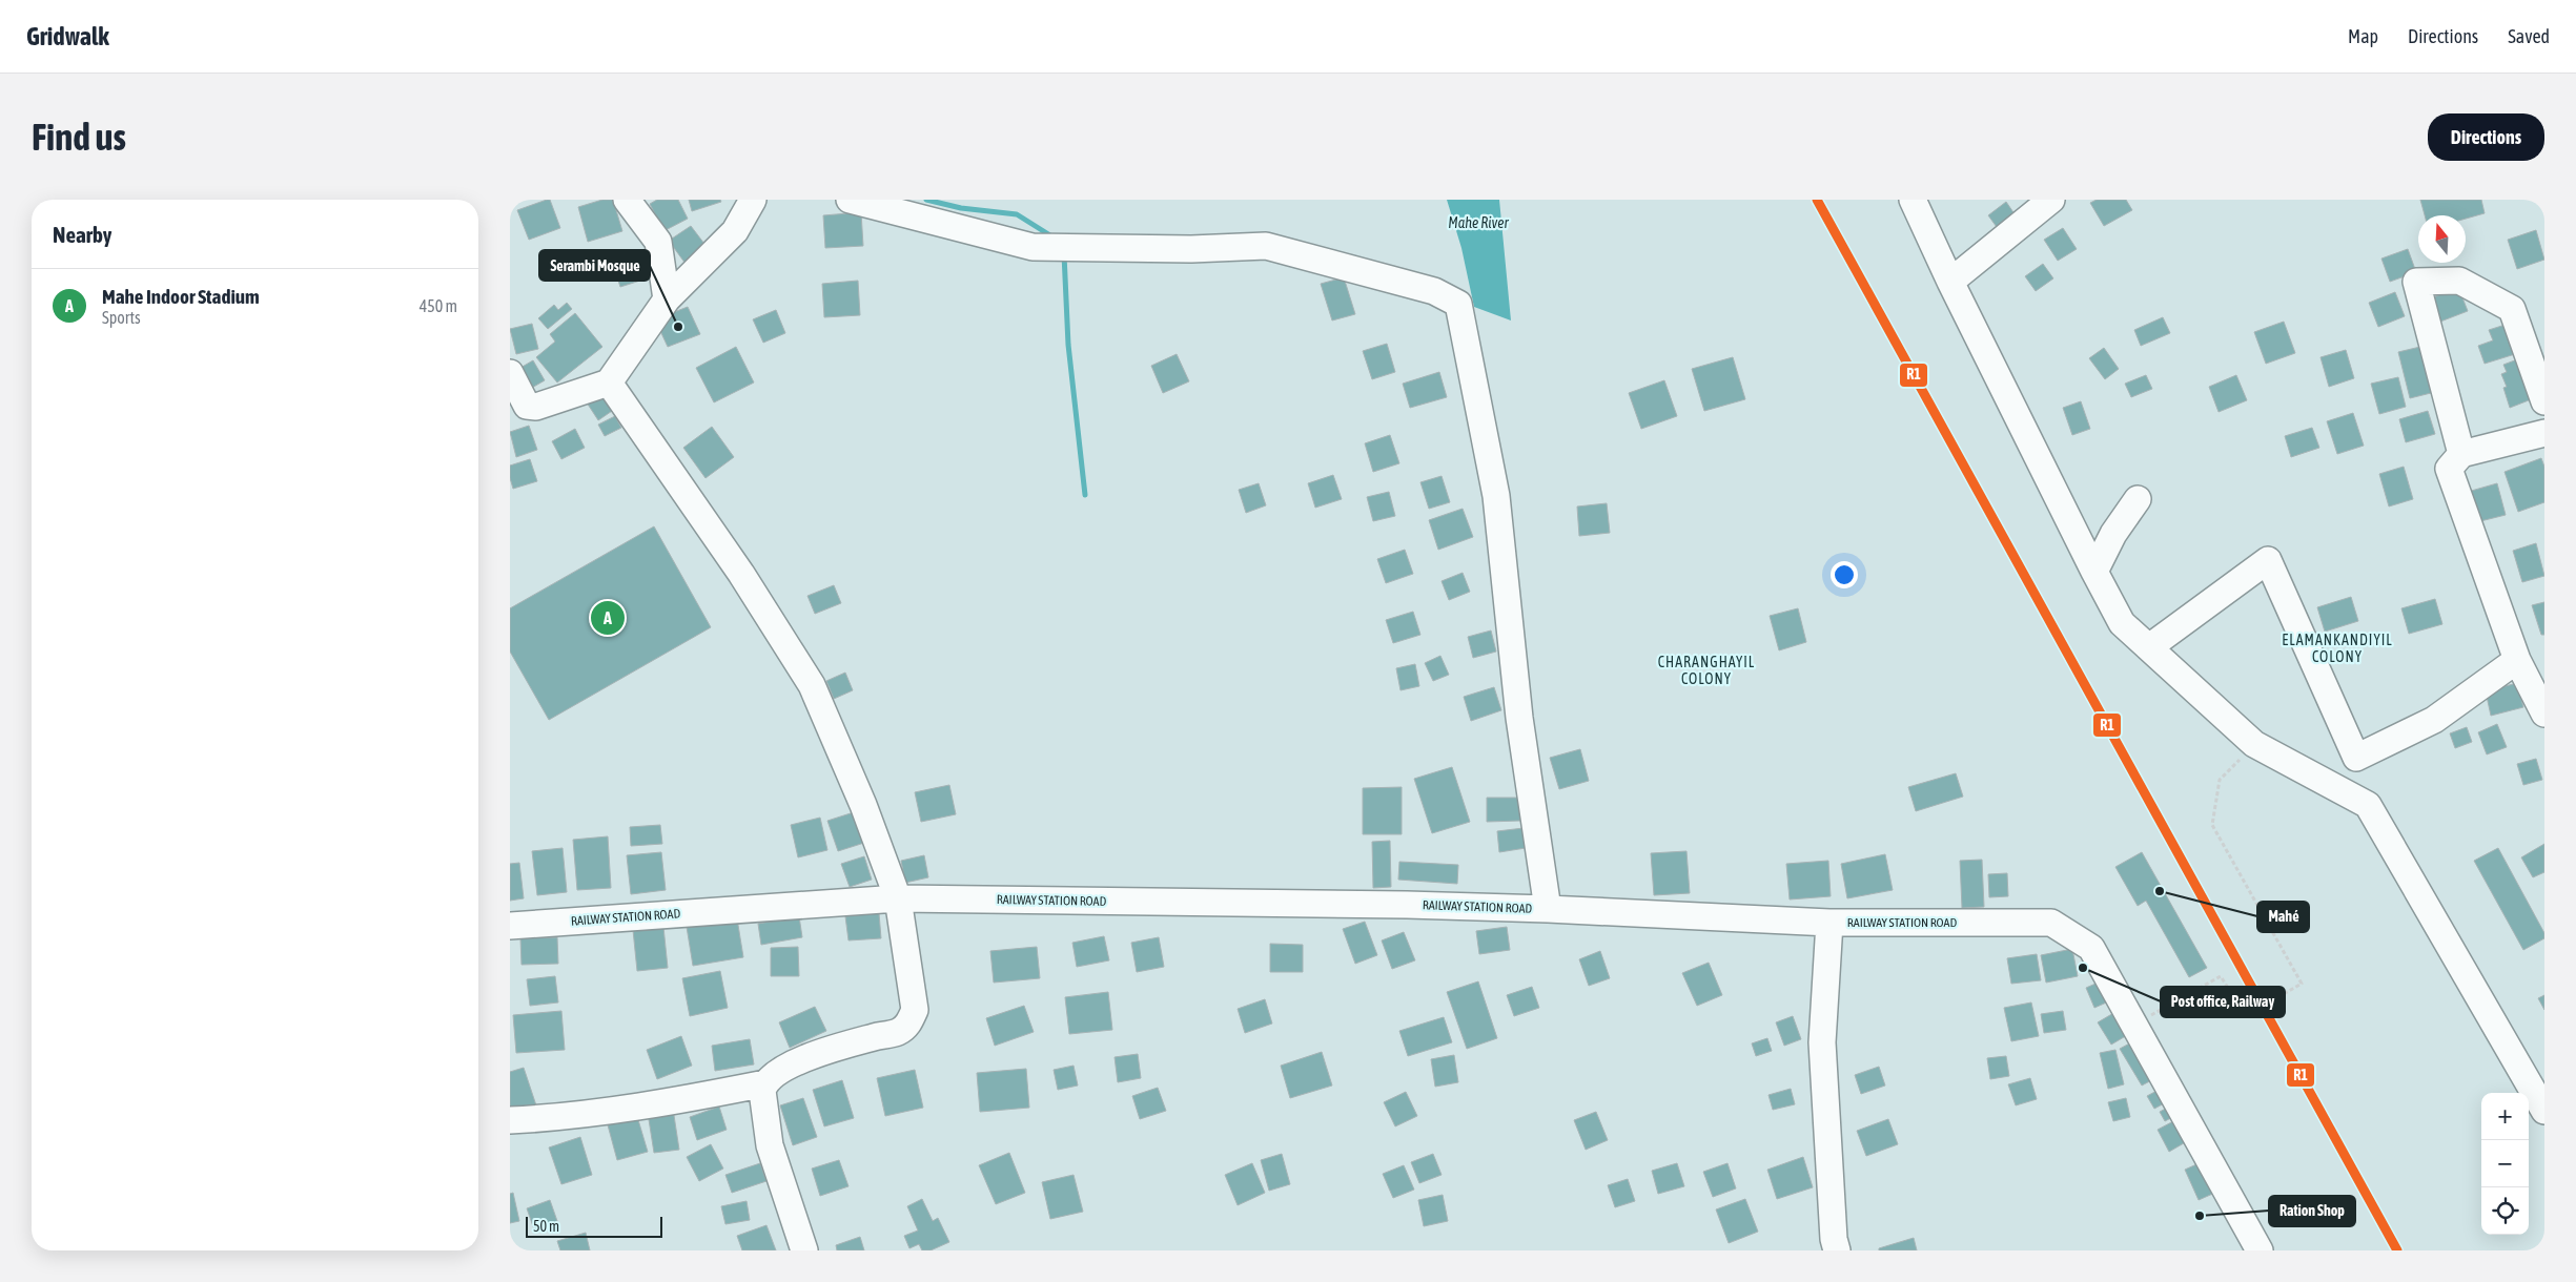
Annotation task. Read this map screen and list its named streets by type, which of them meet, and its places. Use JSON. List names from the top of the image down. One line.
{"streets":{"street":["RAILWAY STATION ROAD"]},"districts":["ELAMANKANDIYIL COLONY","CHARANGHAYIL COLONY"],"water":["Mahe River"],"places":["Serambi Mosque","Mahé","Post office, Railway","Ration Shop"],"lines":["transit line R1"],"scale_bar":"50 m","north":"top","page":{"header":"Gridwalk","nav":["Map","Directions","Saved"],"buttons":"Directions","title":"Find us","heading":"Nearby","list":[{"mark":"A","name":"Mahe Indoor Stadium","note":"Sports","value":"450 m"}],"pins":"A","map_buttons":["+","−"],"scale":"50 m"}}
